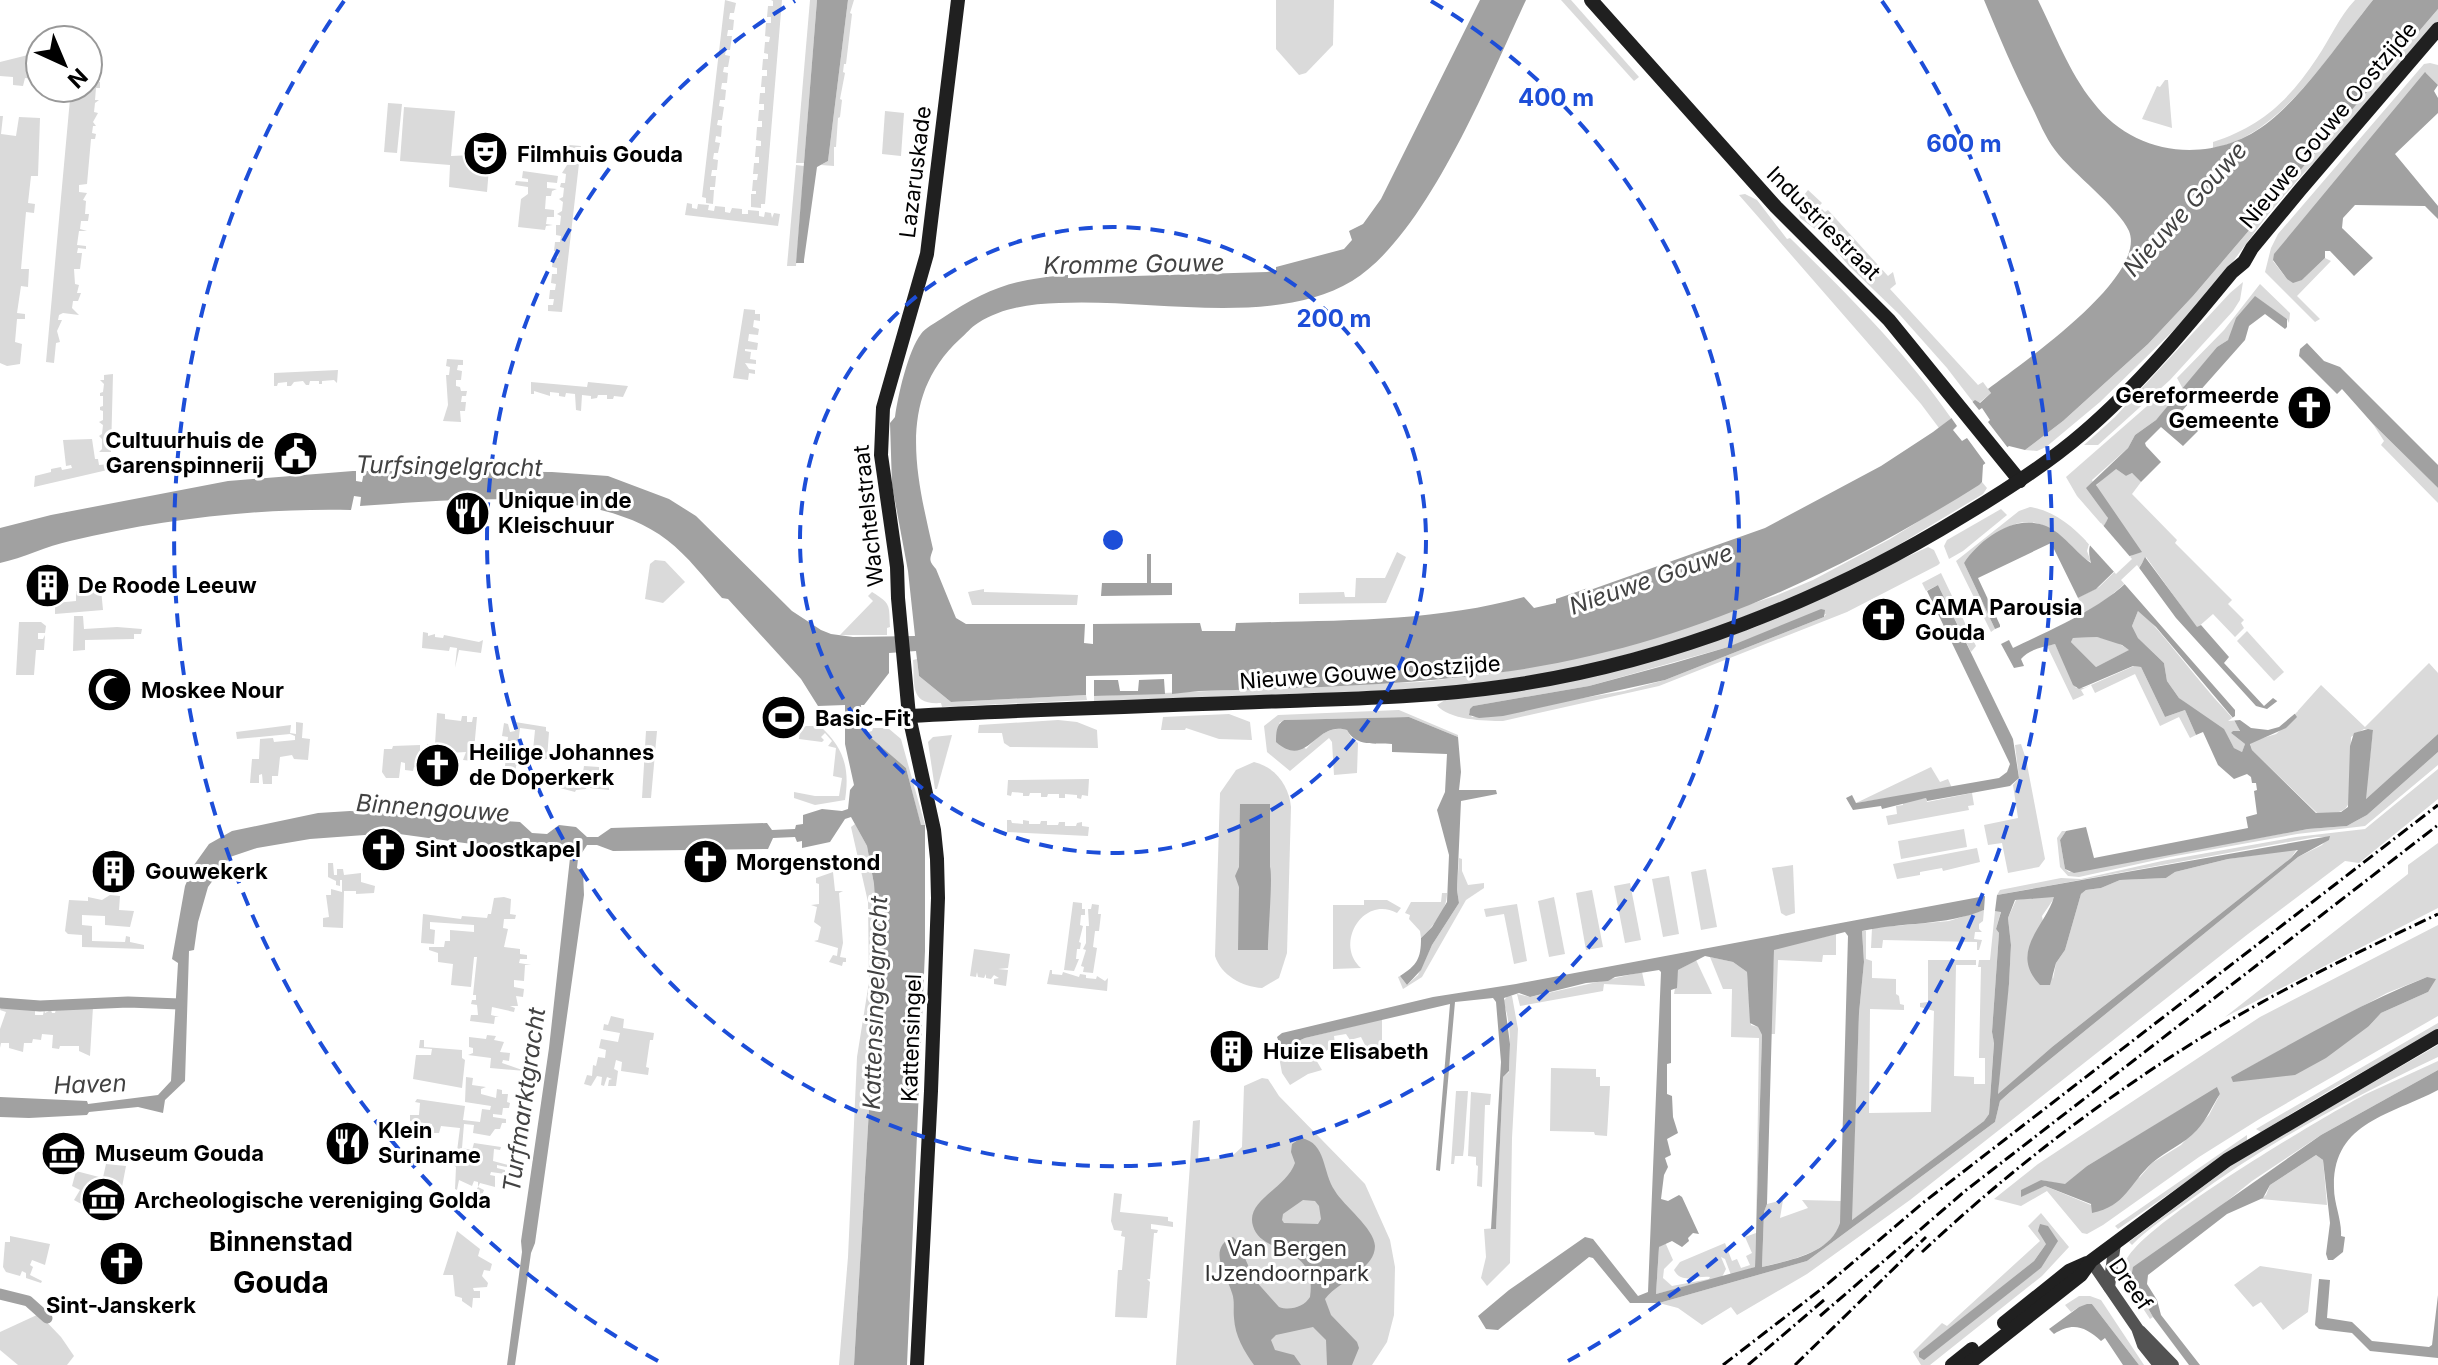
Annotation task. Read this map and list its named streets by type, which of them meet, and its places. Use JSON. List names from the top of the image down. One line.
{"streets":{"main road":["Nieuwe Gouwe Oostzijde","Lazaruskade","Industriestraat","Wachtelstraat","Kattensingel"],"street":["Dreef"]},"crossings":[["Nieuwe Gouwe Oostzijde","Industriestraat"],["Nieuwe Gouwe Oostzijde","Kattensingel"],["Lazaruskade","Wachtelstraat"],["Wachtelstraat","Kattensingel"]],"districts":["Binnenstad","Gouda"],"water":["Nieuwe Gouwe","Kromme Gouwe","Turfsingelgracht","Binnengouwe","Kattensingelgracht","Haven","Turfmarktgracht"],"parks":["Van Bergen IJzendoornpark"],"places":{"theatre":["Filmhuis Gouda"],"church":["Gereformeerde Gemeente","CAMA Parousia Gouda","Heilige Johannes de Doperkerk","Sint Joostkapel","Morgenstond","Sint-Janskerk"],"public building":["Cultuurhuis de Garenspinnerij"],"restaurant":["Unique in de Kleischuur","Klein Suriname"],"building":["De Roode Leeuw","Gouwekerk","Huize Elisabeth"],"mosque":["Moskee Nour"],"sports":["Basic-Fit"],"museum":["Museum Gouda","Archeologische vereniging Golda"]},"north":"bottom right","rings":["400 m","600 m","200 m"]}
